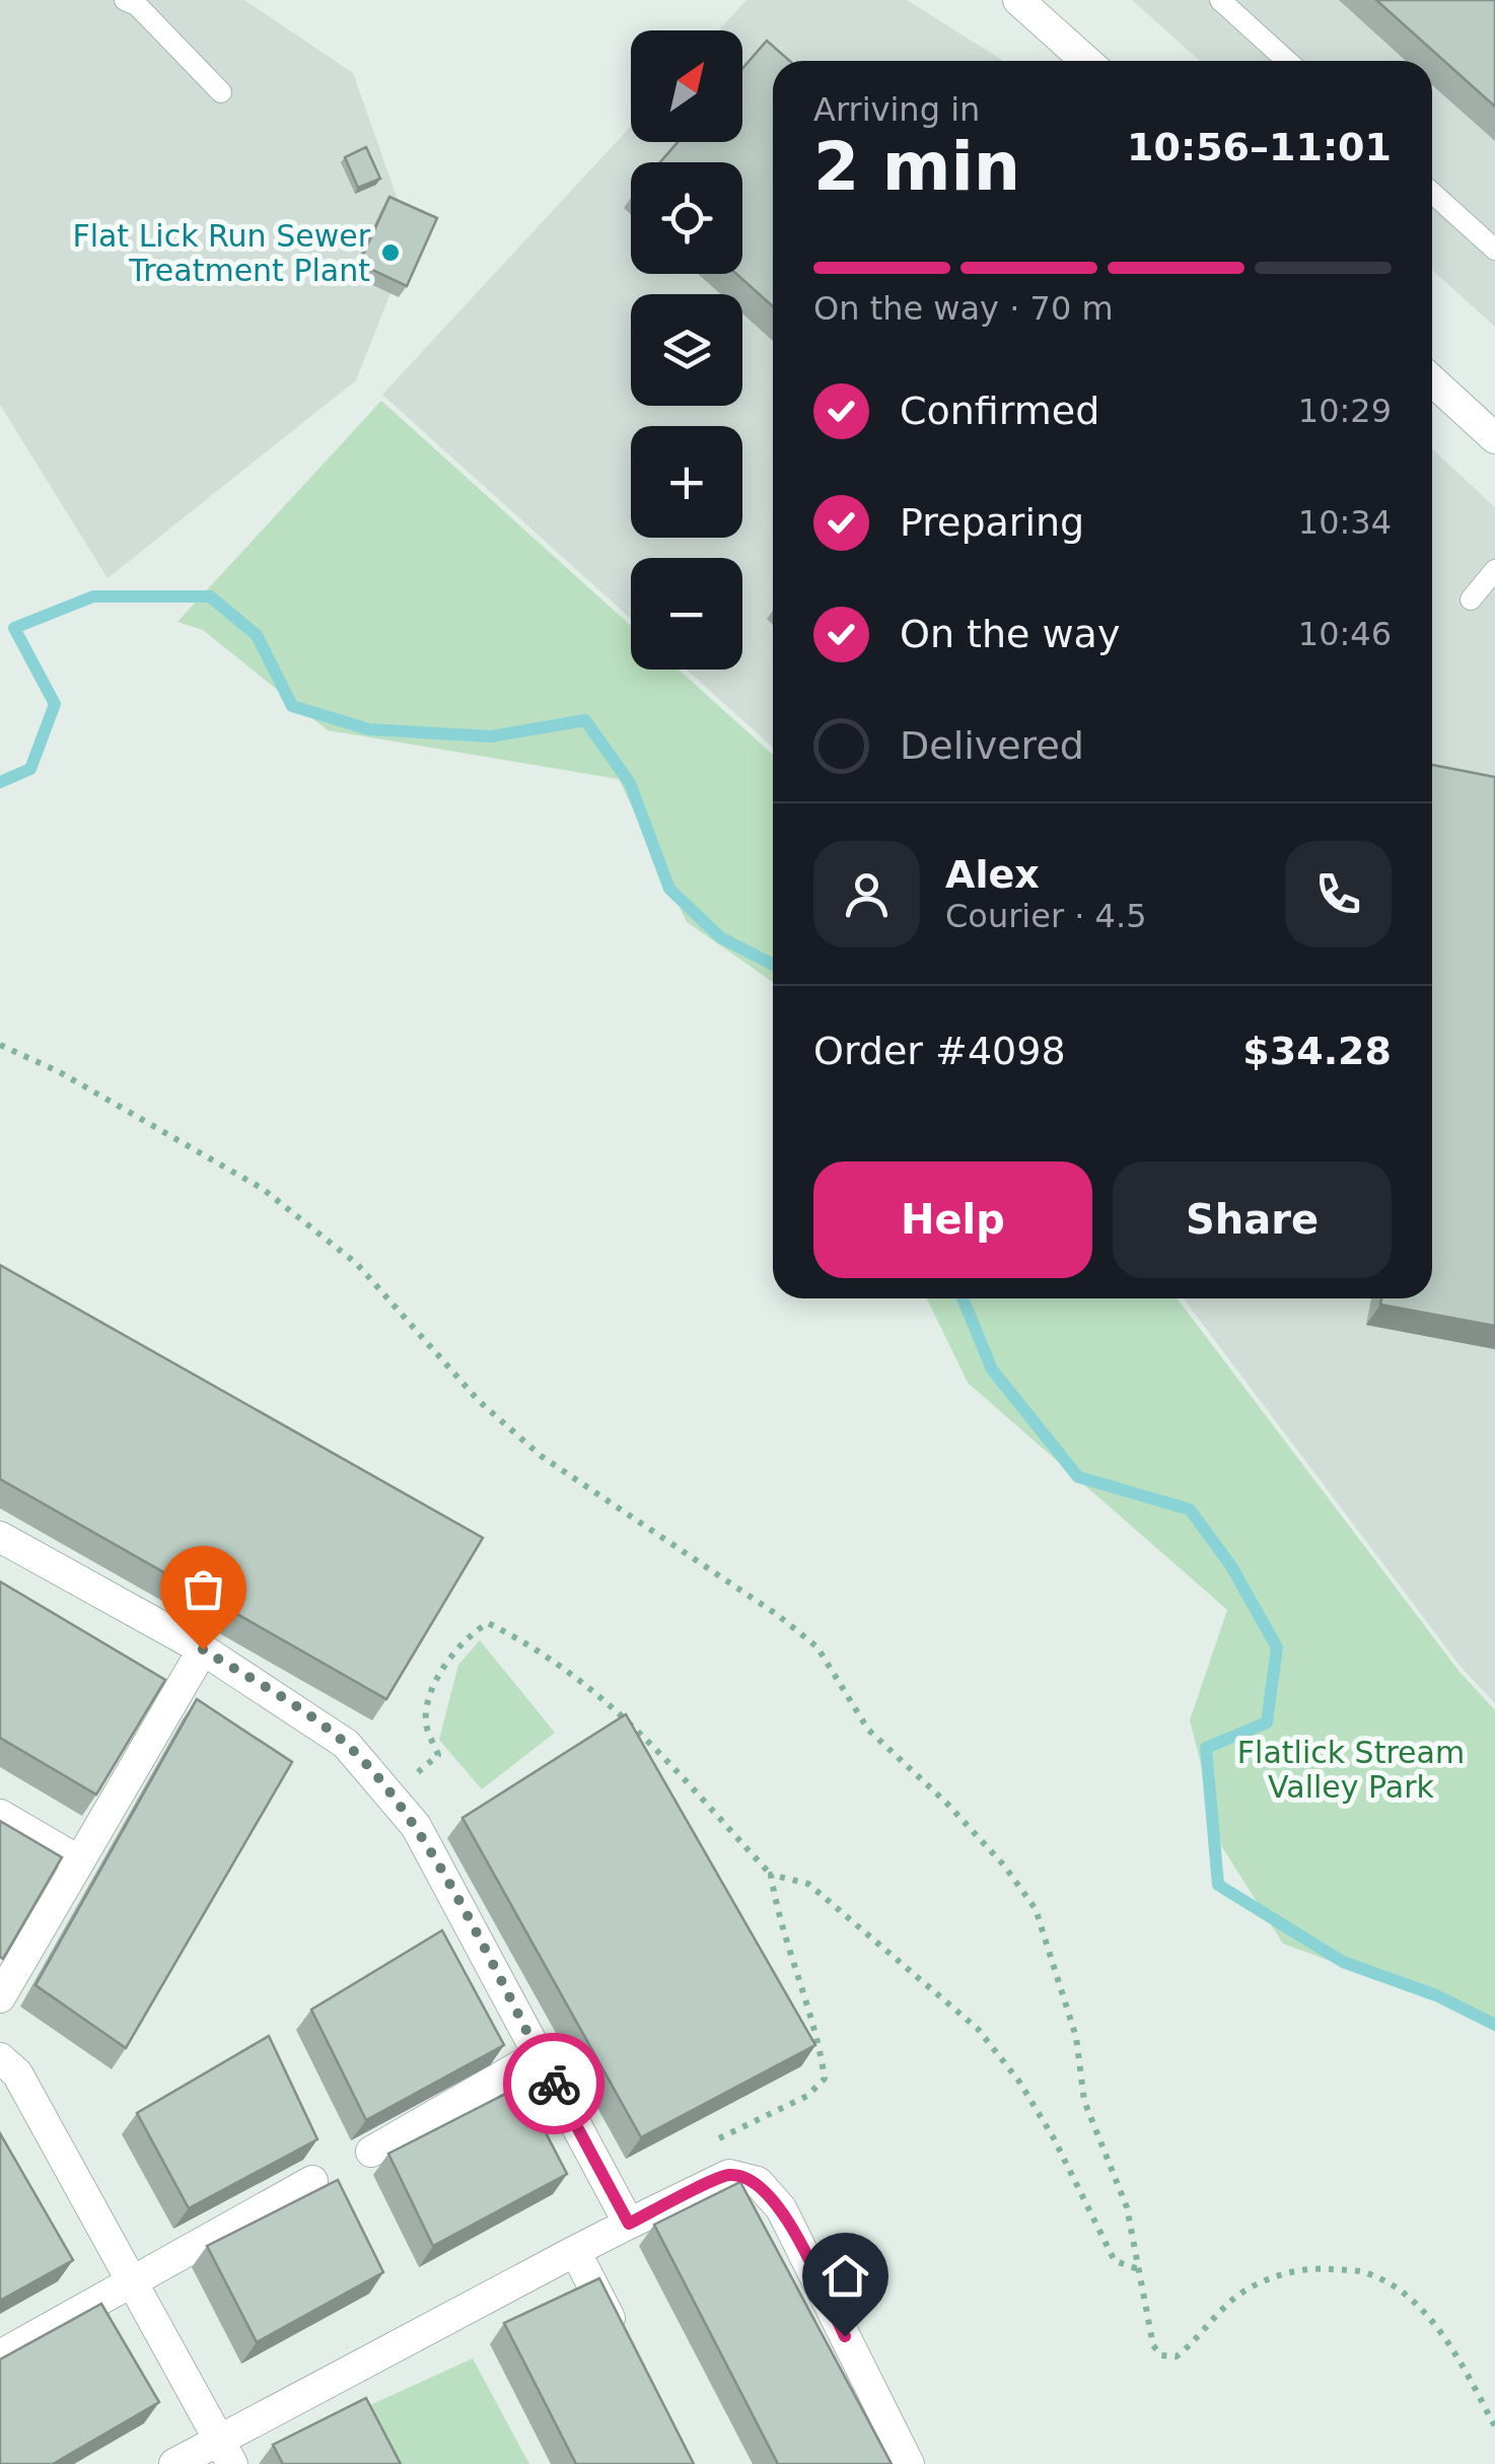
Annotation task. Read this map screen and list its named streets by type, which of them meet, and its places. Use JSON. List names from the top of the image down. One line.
{"parks":["Flatlick Stream Valley Park"],"places":["Flat Lick Run Sewer Treatment Plant"],"north":"top right","page":{"map_buttons":["+","−"],"heading":["2 min","Arriving in","10:56–11:01"],"panel":["Alex","Courier · 4.5","Order #4098","$34.28"],"bar":"On the way · 70 m","list":[["Confirmed","10:29"],["Preparing","10:34"],["On the way","10:46"],"Delivered"],"buttons":["Help","Share"]}}
